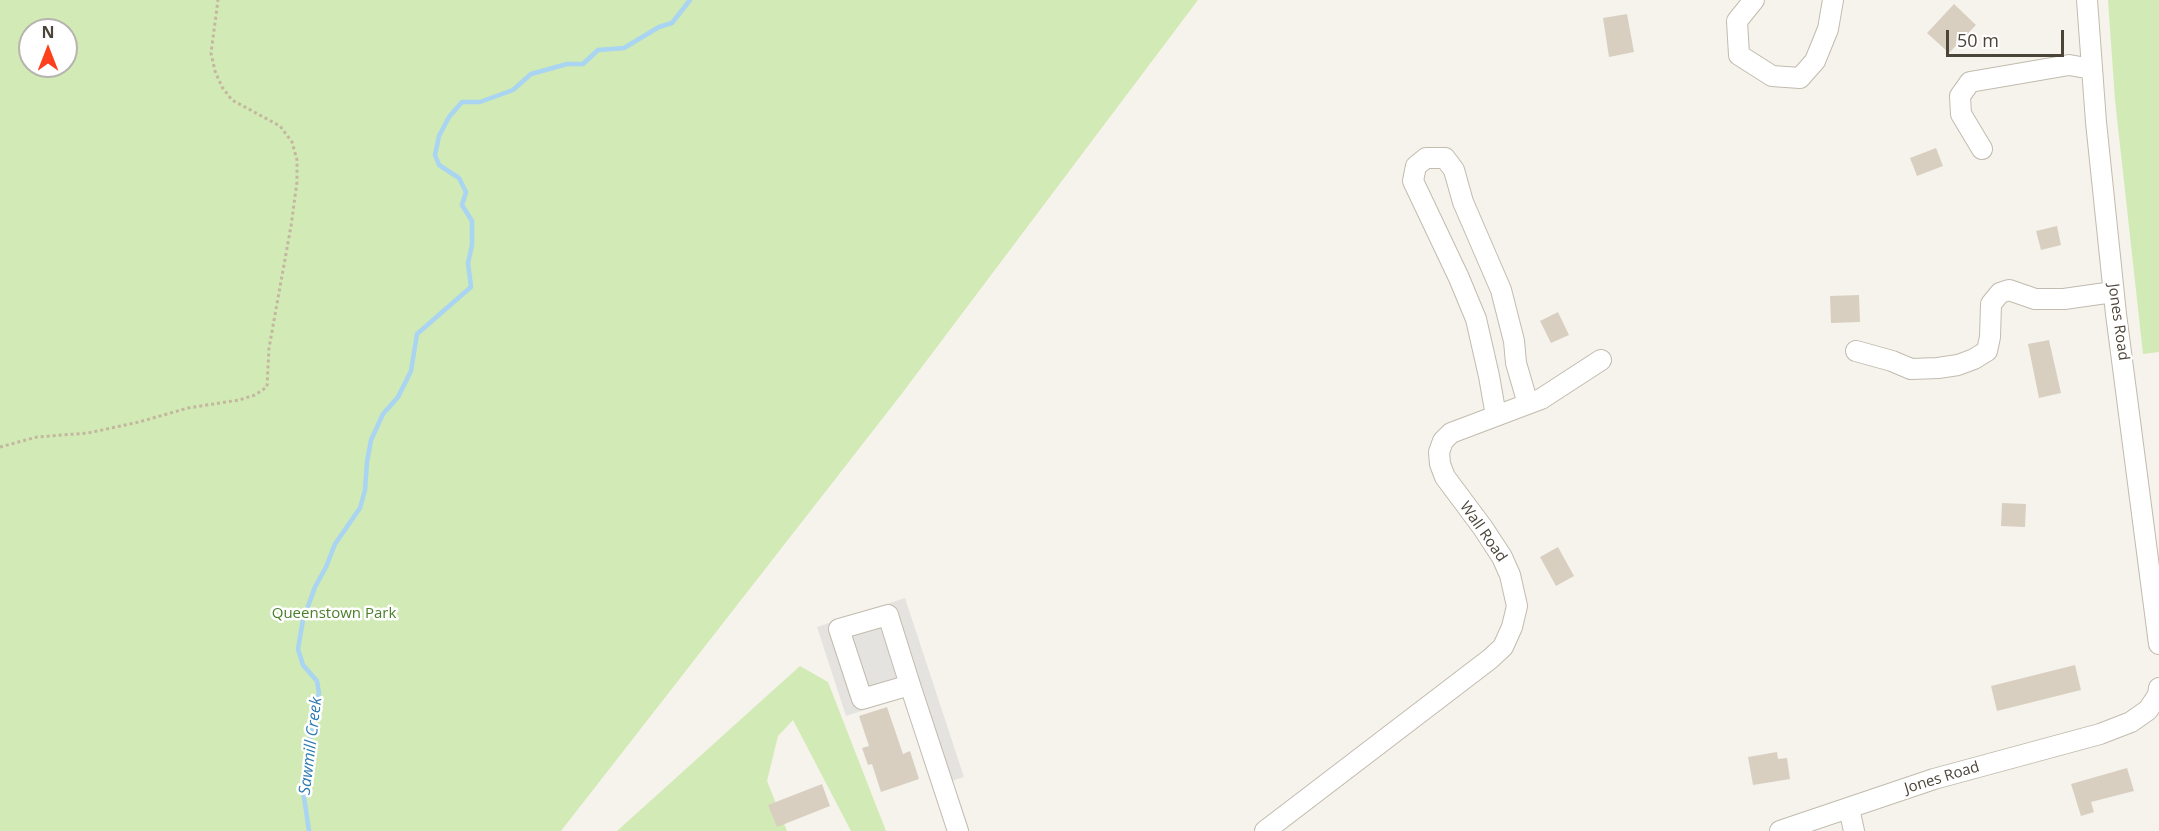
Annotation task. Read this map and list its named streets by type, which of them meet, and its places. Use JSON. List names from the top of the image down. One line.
{"streets":{"street":["Jones Road","Wall Road"]},"water":["Sawmill Creek"],"parks":["Queenstown Park"],"scale_bar":"50 m","north":"top"}
